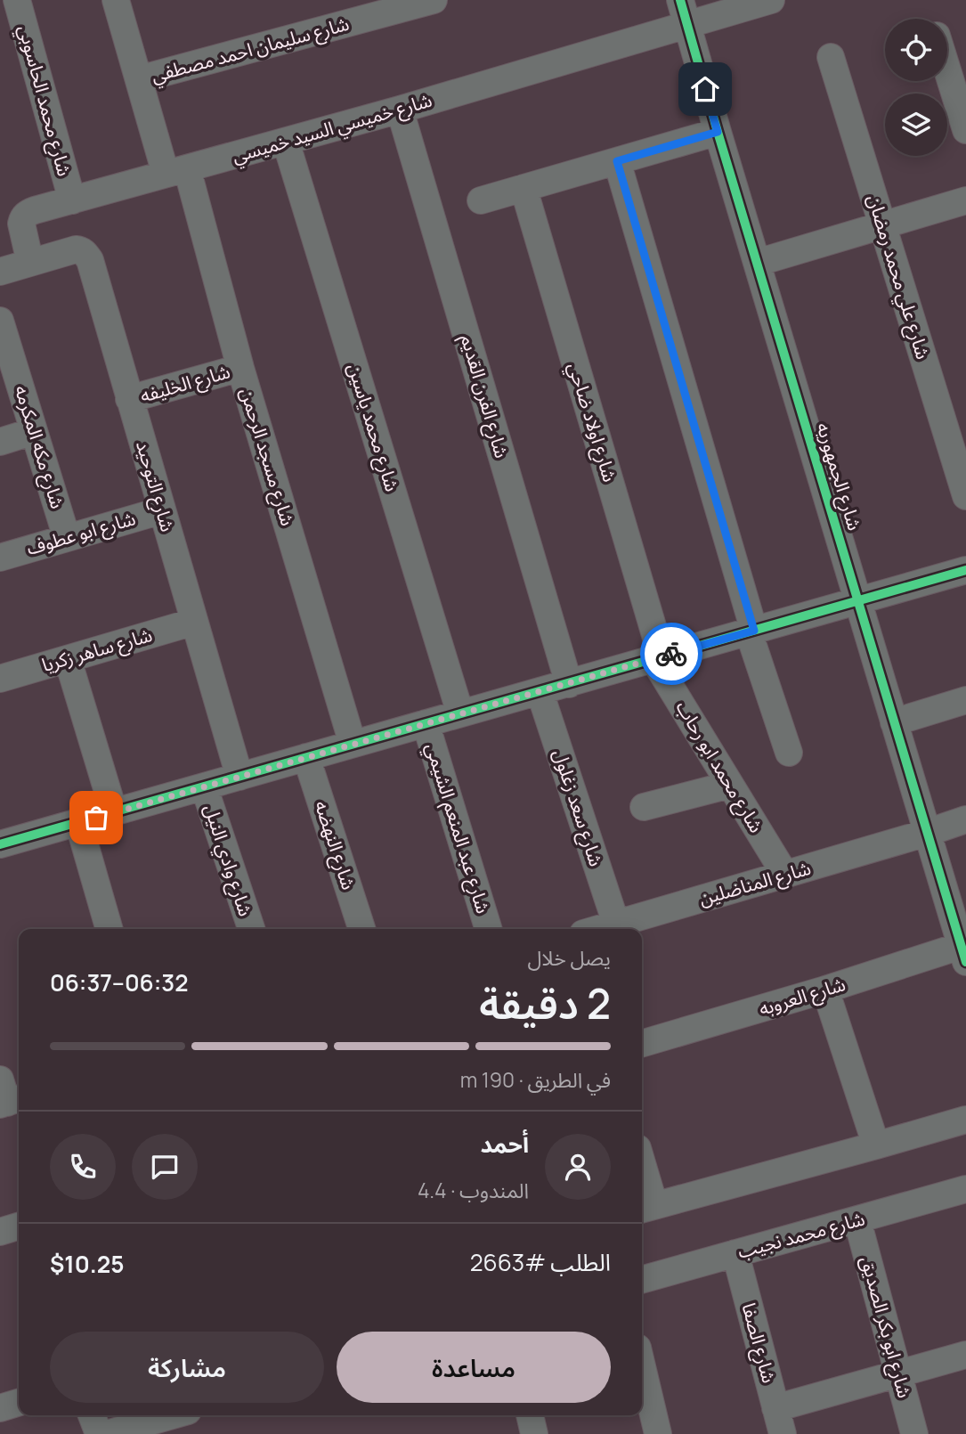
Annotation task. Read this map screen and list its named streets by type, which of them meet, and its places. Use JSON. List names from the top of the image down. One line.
{"streets":{"street":["شارع سليمان احمد مصطفي","شارع محمد الحاسوبي","شارع خميسي السيد خميسي","شارع علي محمد رمضان","شارع الخليفه","شارع الفرن القديم","شارع اولاد ضاحي","شارع محمد ياسين","شارع مكه المكرمه","شارع مسجد الرحمن","شارع الجمهوريه","شارع التوحيد","شارع ابو عطوف","شارع ساهر زكريا","شارع محمد ابو رحاب","شارع سعد زغلول","شارع عبد المنعم الشيمي","شارع النهضه","شارع وادي النيل","شارع المناضلين","شارع العروبه","شارع محمد نجيب","شارع ابو بكر الصديق","شارع الصفا"]},"crossings":[["شارع سليمان احمد مصطفي","شارع مسجد الرحمن"],["شارع محمد الحاسوبي","شارع خميسي السيد خميسي"],["شارع خميسي السيد خميسي","شارع الفرن القديم"],["شارع خميسي السيد خميسي","شارع محمد ياسين"],["شارع خميسي السيد خميسي","شارع مسجد الرحمن"],["شارع خميسي السيد خميسي","شارع الجمهوريه"],["شارع خميسي السيد خميسي","شارع التوحيد"],["شارع الخليفه","شارع مسجد الرحمن"],["شارع الخليفه","شارع التوحيد"],["شارع اولاد ضاحي","شارع محمد ابو رحاب"],["شارع مكه المكرمه","شارع ابو عطوف"],["شارع الجمهوريه","شارع المناضلين"],["شارع الجمهوريه","شارع العروبه"],["شارع التوحيد","شارع ابو عطوف"],["شارع التوحيد","شارع ساهر زكريا"],["شارع محمد ابو رحاب","شارع المناضلين"],["شارع سعد زغلول","شارع المناضلين"],["شارع محمد نجيب","شارع ابو بكر الصديق"],["شارع محمد نجيب","شارع الصفا"]],"page":{"heading":["2 دقيقة","يصل خلال","06:32–06:37"],"panel":["أحمد","المندوب · 4.4","الطلب #2663","$10.25"],"bar":"في الطريق · 190 m","buttons":["مساعدة","مشاركة"]}}
